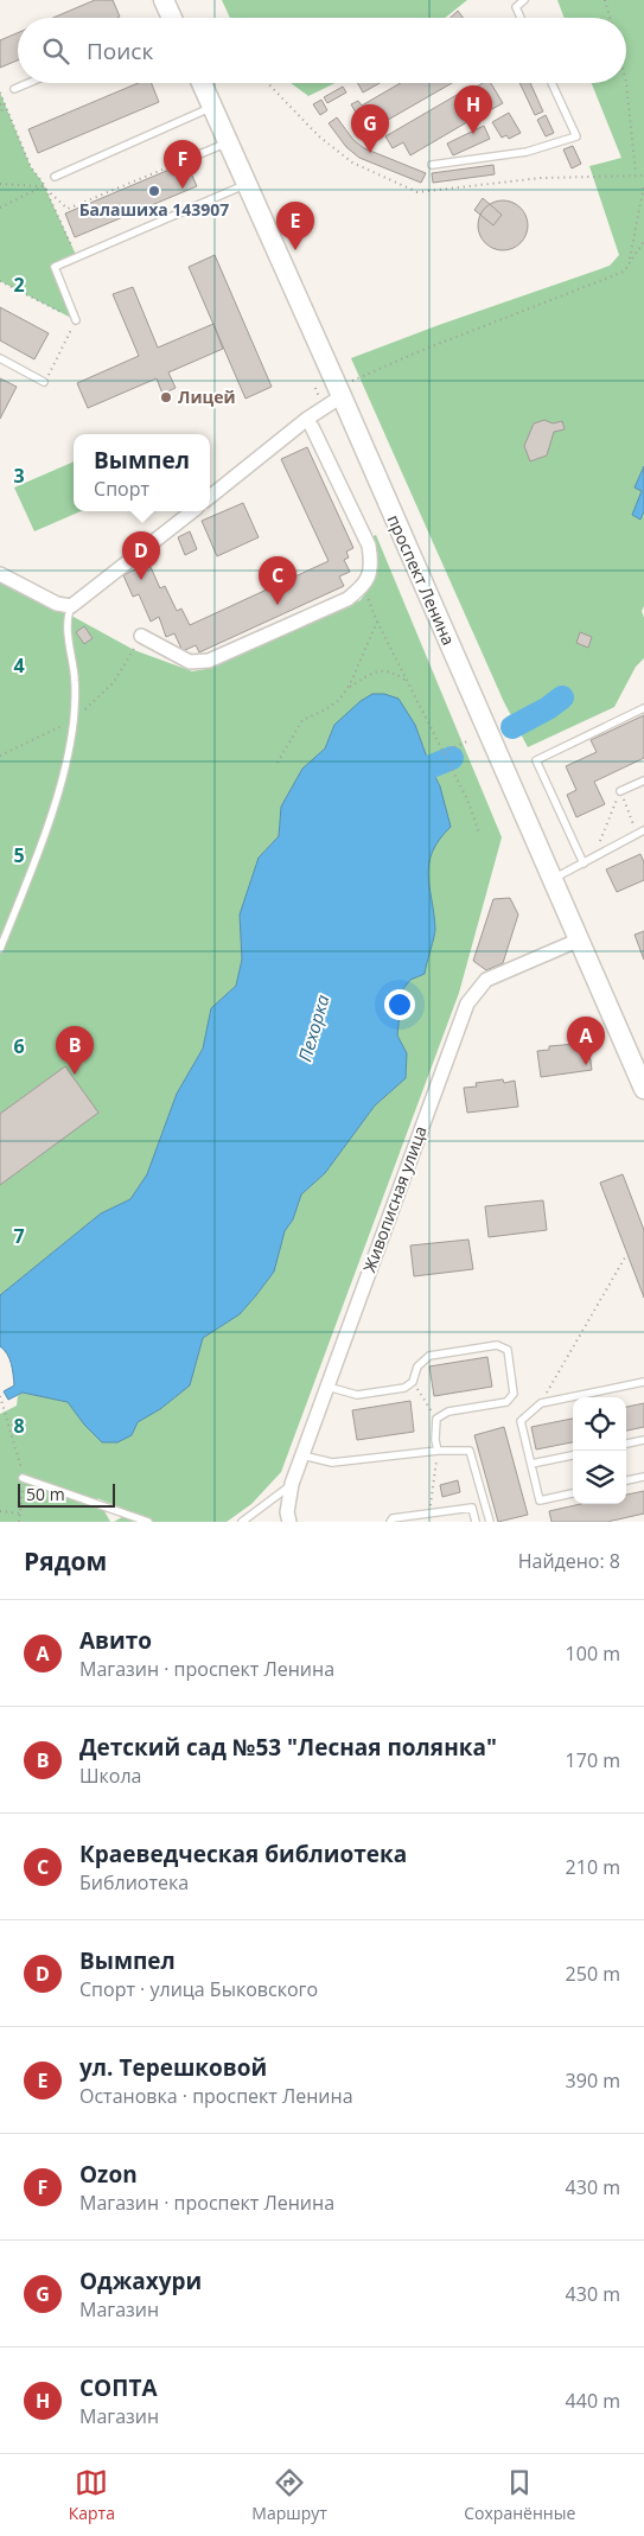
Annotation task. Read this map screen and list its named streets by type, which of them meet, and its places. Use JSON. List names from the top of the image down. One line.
{"streets":{"main road":["проспект Ленина"],"street":["Живописная улица"]},"crossings":[["проспект Ленина","Живописная улица"]],"water":["Пехорка"],"places":["Балашиха 143907","Лицей"],"scale_bar":"50 m","page":{"search":"Поиск","pins":["H","G","F","E","D","C","A","B"],"popup":["Вымпел","Спорт"],"scale":"50 m","heading":["Рядом","Найдено: 8"],"list":[{"mark":"A","name":"Авито","note":"Магазин · проспект Ленина","value":"100 m"},{"mark":"B","name":"Детский сад №53 \"Лесная полянка\"","note":"Школа","value":"170 m"},{"mark":"C","name":"Краеведческая библиотека","note":"Библиотека","value":"210 m"},{"mark":"D","name":"Вымпел","note":"Спорт · улица Быковского","value":"250 m"},{"mark":"E","name":"ул. Терешковой","note":"Остановка · проспект Ленина","value":"390 m"},{"mark":"F","name":"Ozon","note":"Магазин · проспект Ленина","value":"430 m"},{"mark":"G","name":"Оджахури","note":"Магазин","value":"430 m"},{"mark":"H","name":"СОПТА","note":"Магазин","value":"440 m"}],"nav":["Карта","Маршрут","Сохранённые"]},"grid":{"rows":["2","3","4","5","6","7","8"]}}
